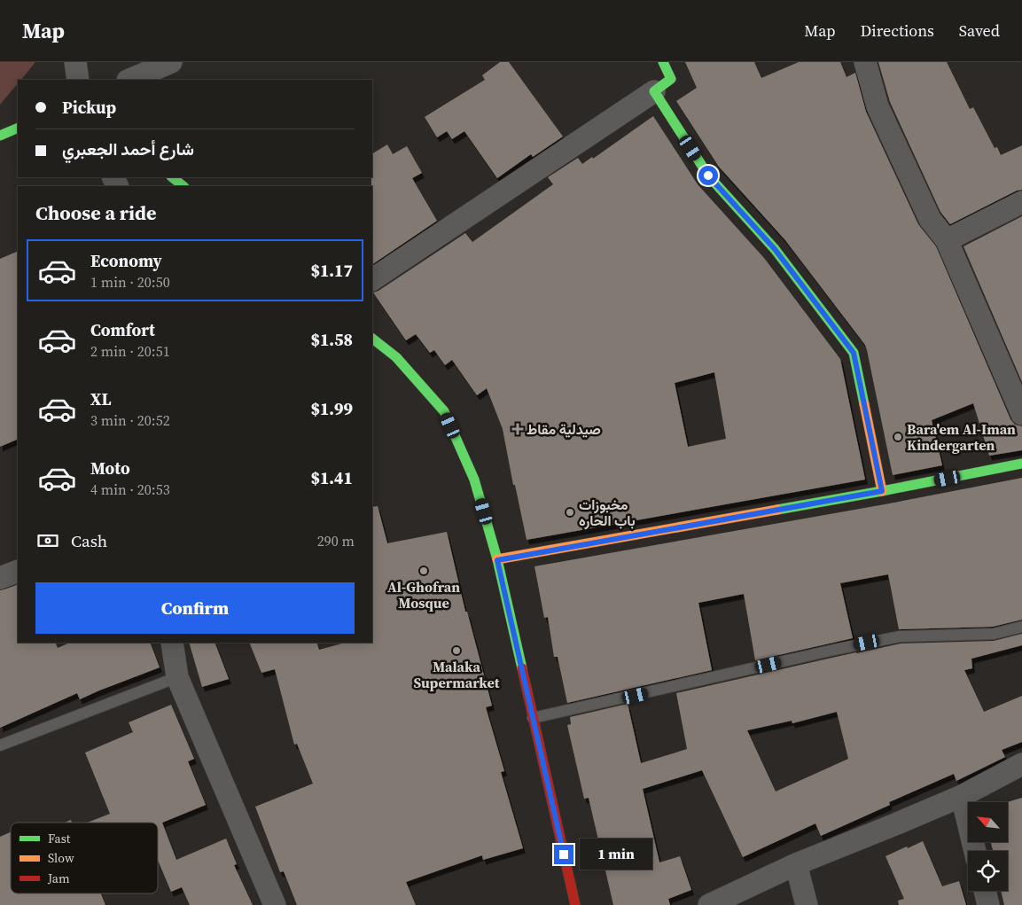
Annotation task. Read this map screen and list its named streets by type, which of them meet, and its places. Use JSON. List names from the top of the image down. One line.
{"places":{"health":["صيدلية مقاط"],"other":["Bara'em Al-Iman Kindergarten","مخبوزات باب الحاره","Al-Ghofran Mosque","Malaka Supermarket"]},"legend":["Fast","Slow","Jam"],"north":"top left","page":{"header":"Map","nav":["Map","Directions","Saved"],"banner":["Pickup","شارع أحمد الجعبري"],"heading":"Choose a ride","list":[{"name":"Economy","note":"1 min · 20:50","value":"$1.17"},{"name":"Comfort","note":"2 min · 20:51","value":"$1.58"},{"name":"XL","note":"3 min · 20:52","value":"$1.99"},{"name":"Moto","note":"4 min · 20:53","value":"$1.41"}],"pay":["Cash","290 m"],"buttons":"Confirm","bubble":"1 min"}}
